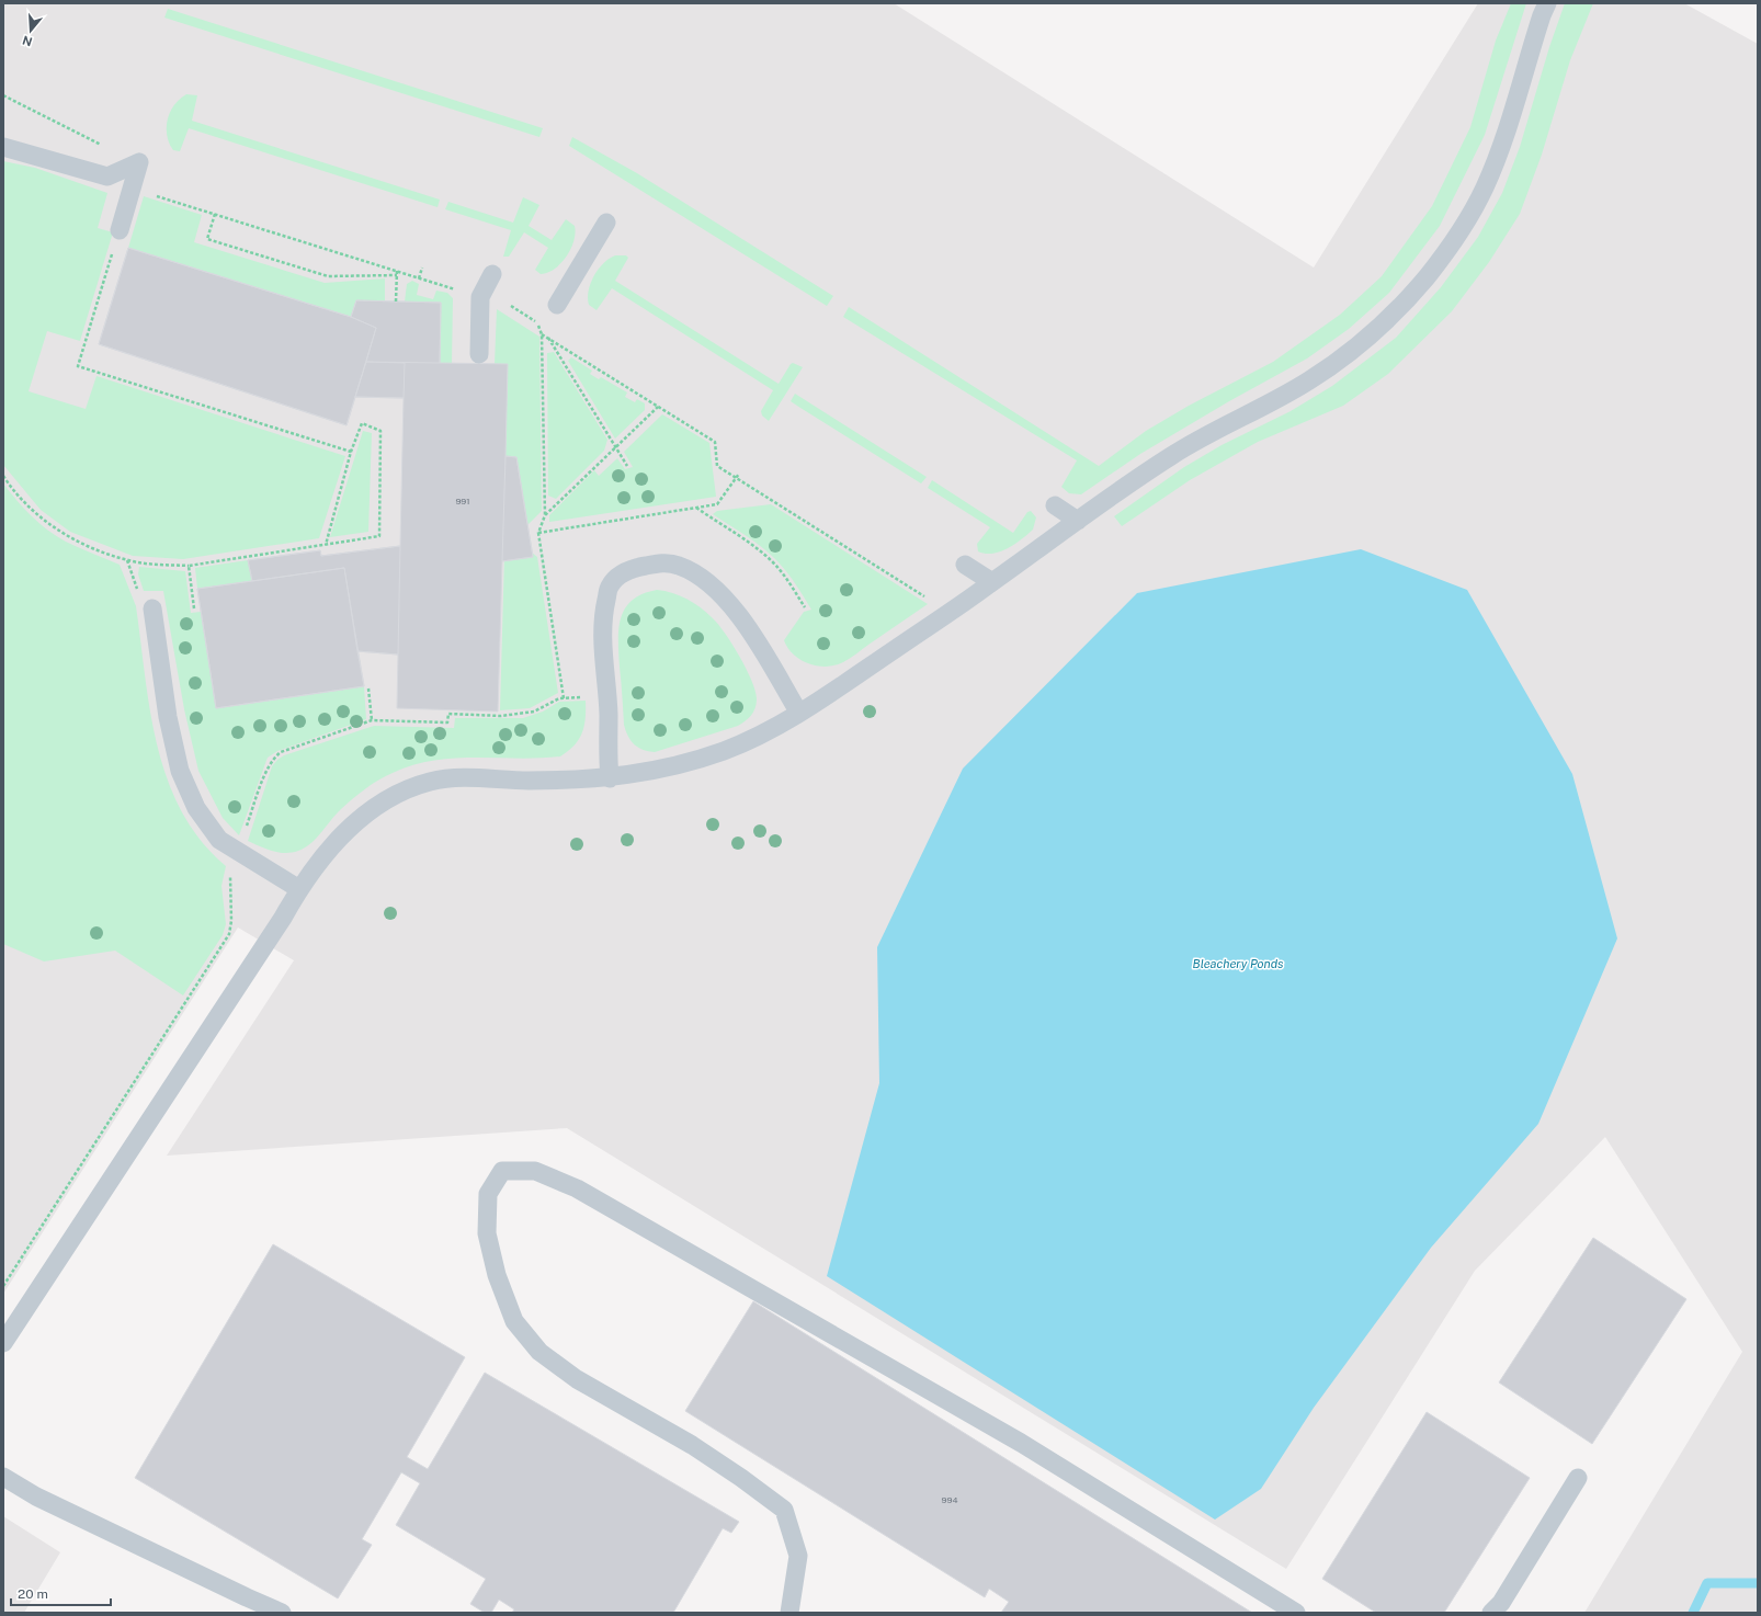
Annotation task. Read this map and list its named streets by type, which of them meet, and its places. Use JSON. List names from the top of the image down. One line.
{"water":["Bleachery Ponds"],"house_numbers":["991","994"],"scale_bar":"20 m","north":"bottom"}
